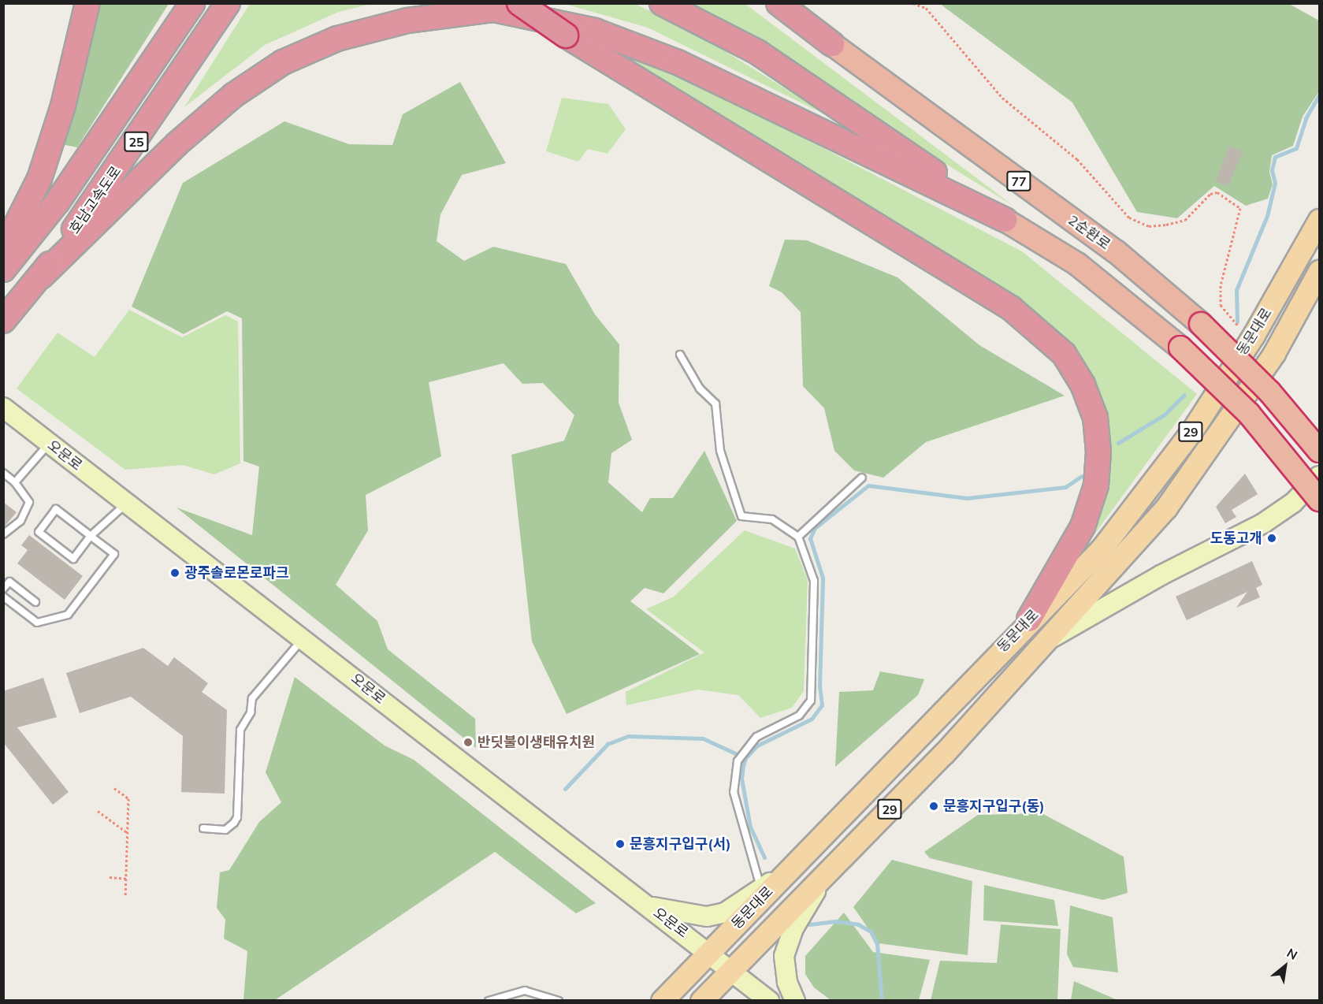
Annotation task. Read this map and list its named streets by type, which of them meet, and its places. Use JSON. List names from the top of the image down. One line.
{"streets":{"highway":["25","77","호남고속도로","2순환로"],"main road":["동문대로","29","오문로"]},"crossings":[["동문대로","오문로"]],"places":["도동고개","광주솔로몬로파크","반딧불이생태유치원","문흥지구입구(동)","문흥지구입구(서)"],"north":"top right"}
